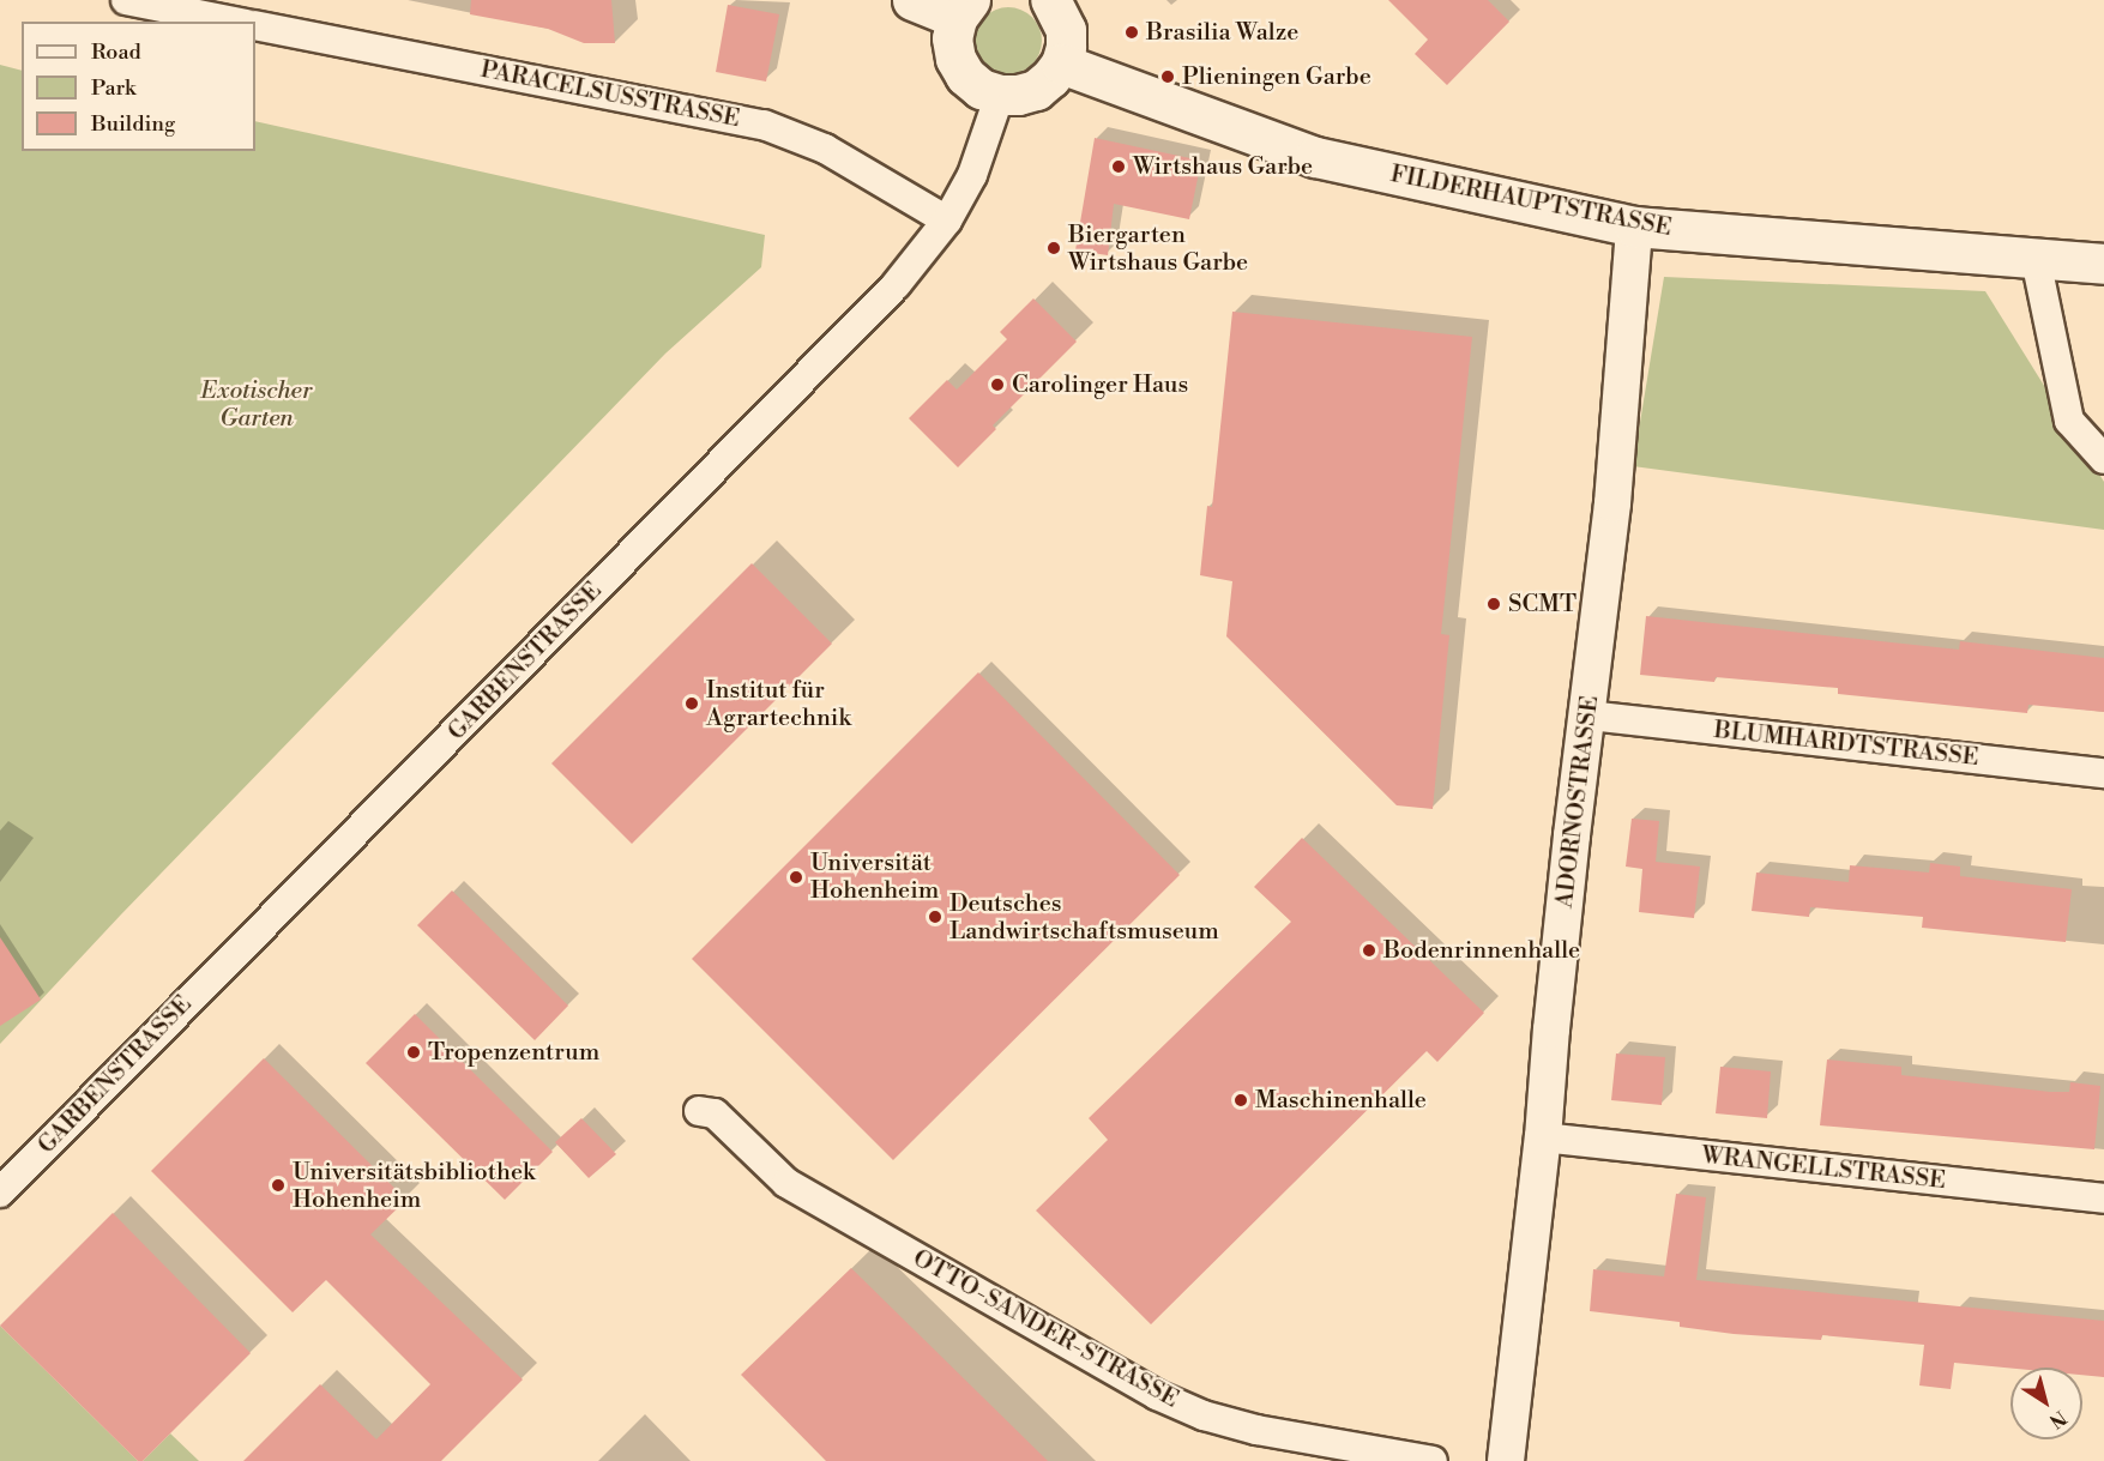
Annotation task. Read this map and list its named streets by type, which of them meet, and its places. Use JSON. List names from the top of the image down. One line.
{"streets":{"main road":["FILDERHAUPTSTRASSE"],"street":["PARACELSUSSTRASSE","GARBENSTRASSE","BLUMHARDTSTRASSE","ADORNOSTRASSE","WRANGELLSTRASSE","OTTO-SANDER-STRASSE"]},"crossings":[["PARACELSUSSTRASSE","GARBENSTRASSE"],["FILDERHAUPTSTRASSE","ADORNOSTRASSE"],["BLUMHARDTSTRASSE","ADORNOSTRASSE"],["ADORNOSTRASSE","WRANGELLSTRASSE"]],"parks":["Exotischer Garten"],"places":["Brasilia Walze","Plieningen Garbe","Wirtshaus Garbe","Biergarten Wirtshaus Garbe","Carolinger Haus","SCMT","Institut für Agrartechnik","Universität Hohenheim","Deutsches Landwirtschaftsmuseum","Bodenrinnenhalle","Tropenzentrum","Maschinenhalle","Universitätsbibliothek Hohenheim"],"legend":["Road","Park","Building"],"north":"bottom right"}
